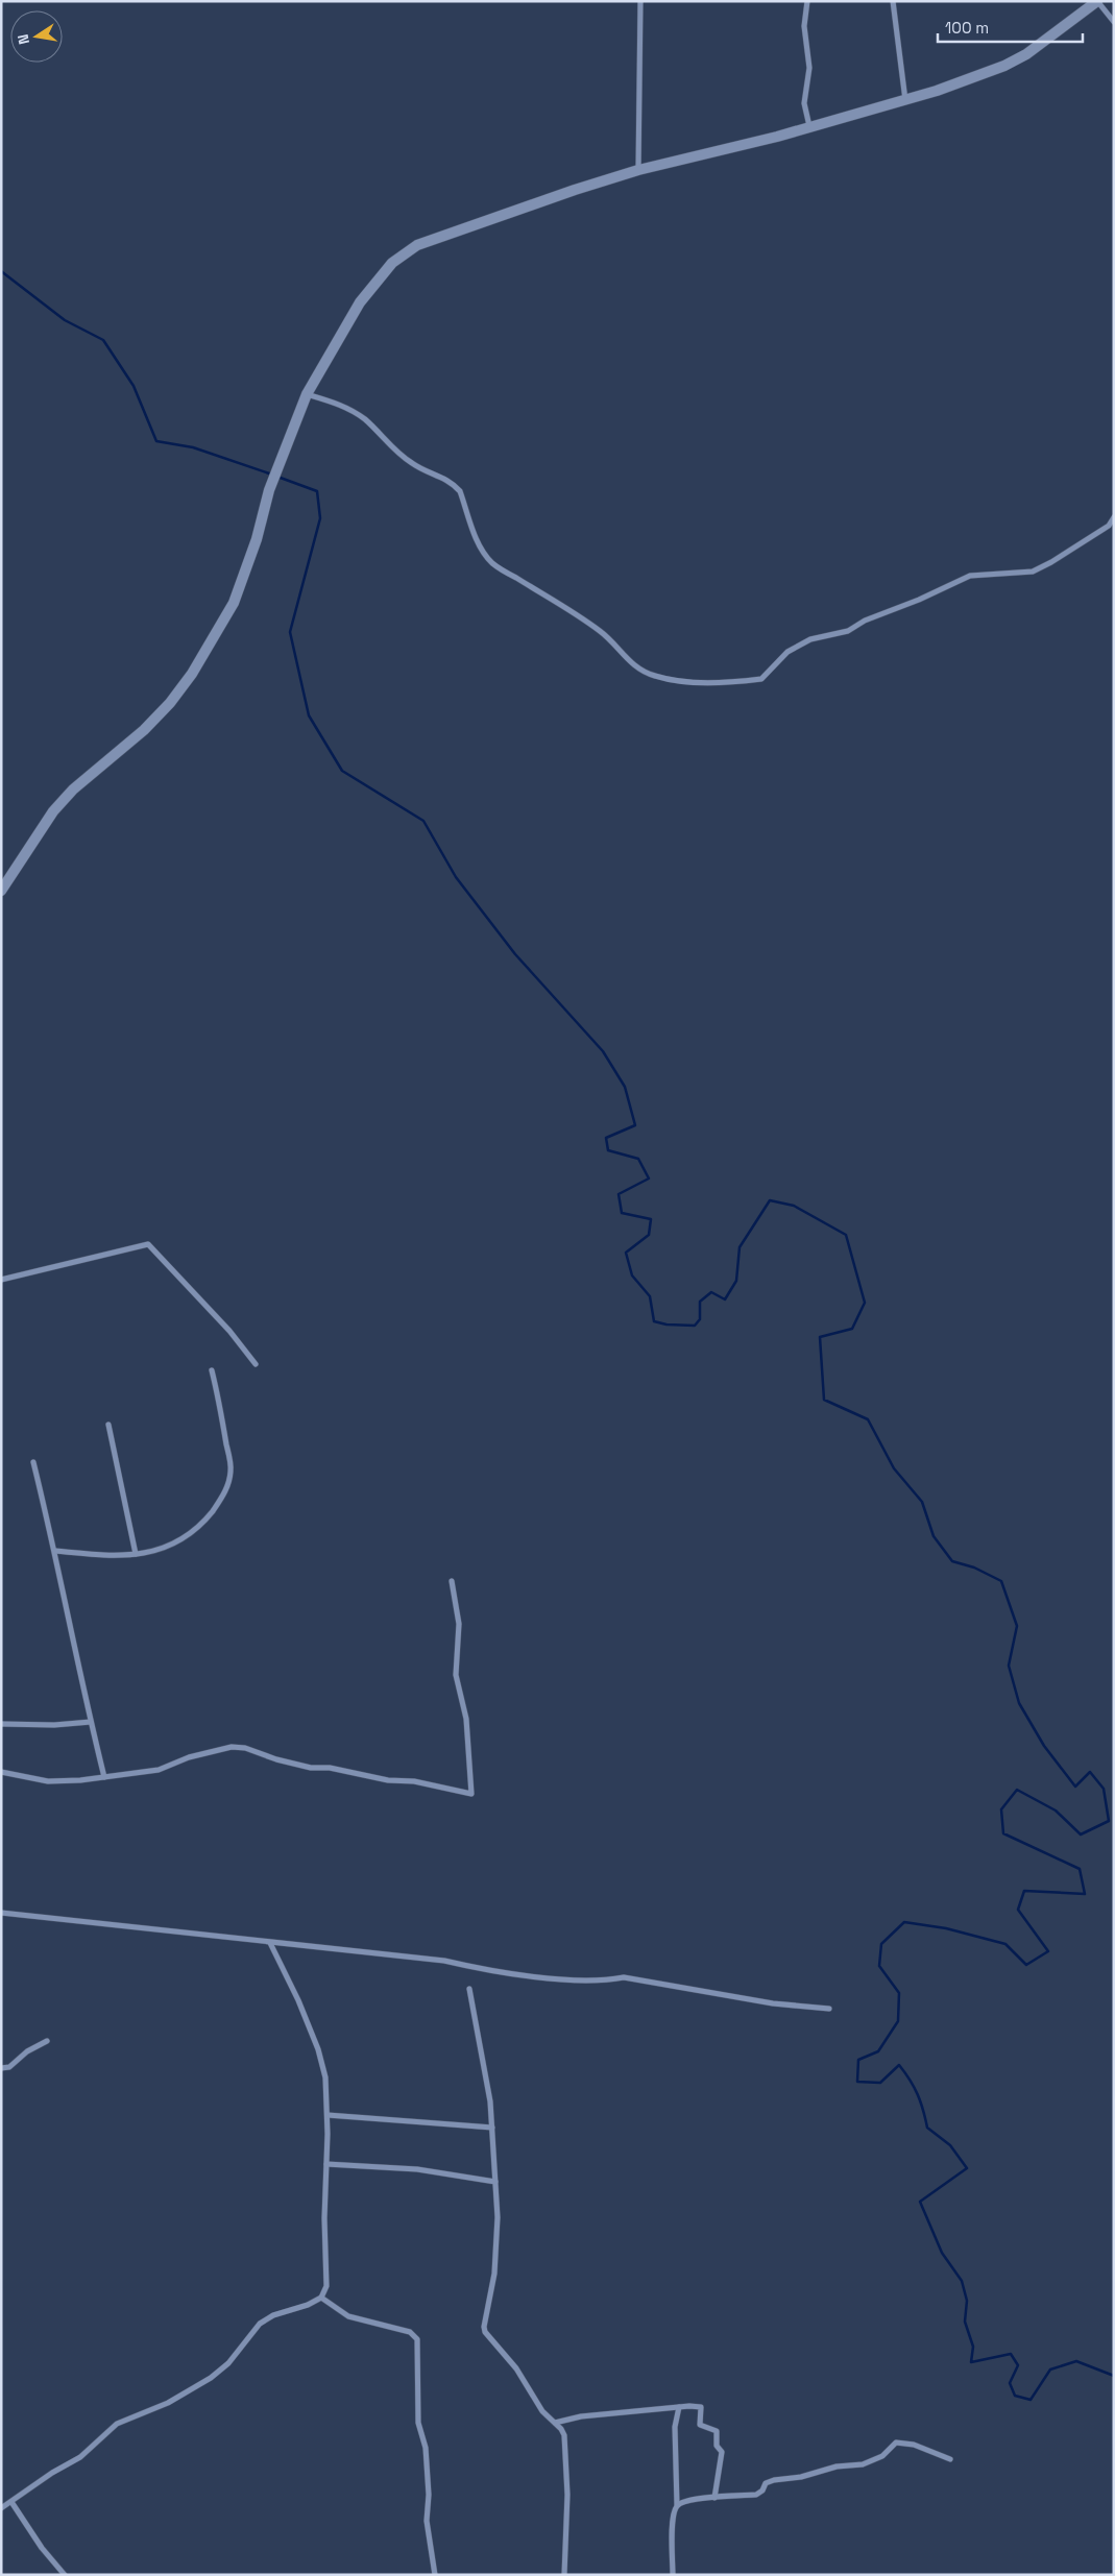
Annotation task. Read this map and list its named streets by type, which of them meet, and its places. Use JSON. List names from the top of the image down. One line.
{"scale_bar":"100 m","north":"left"}
